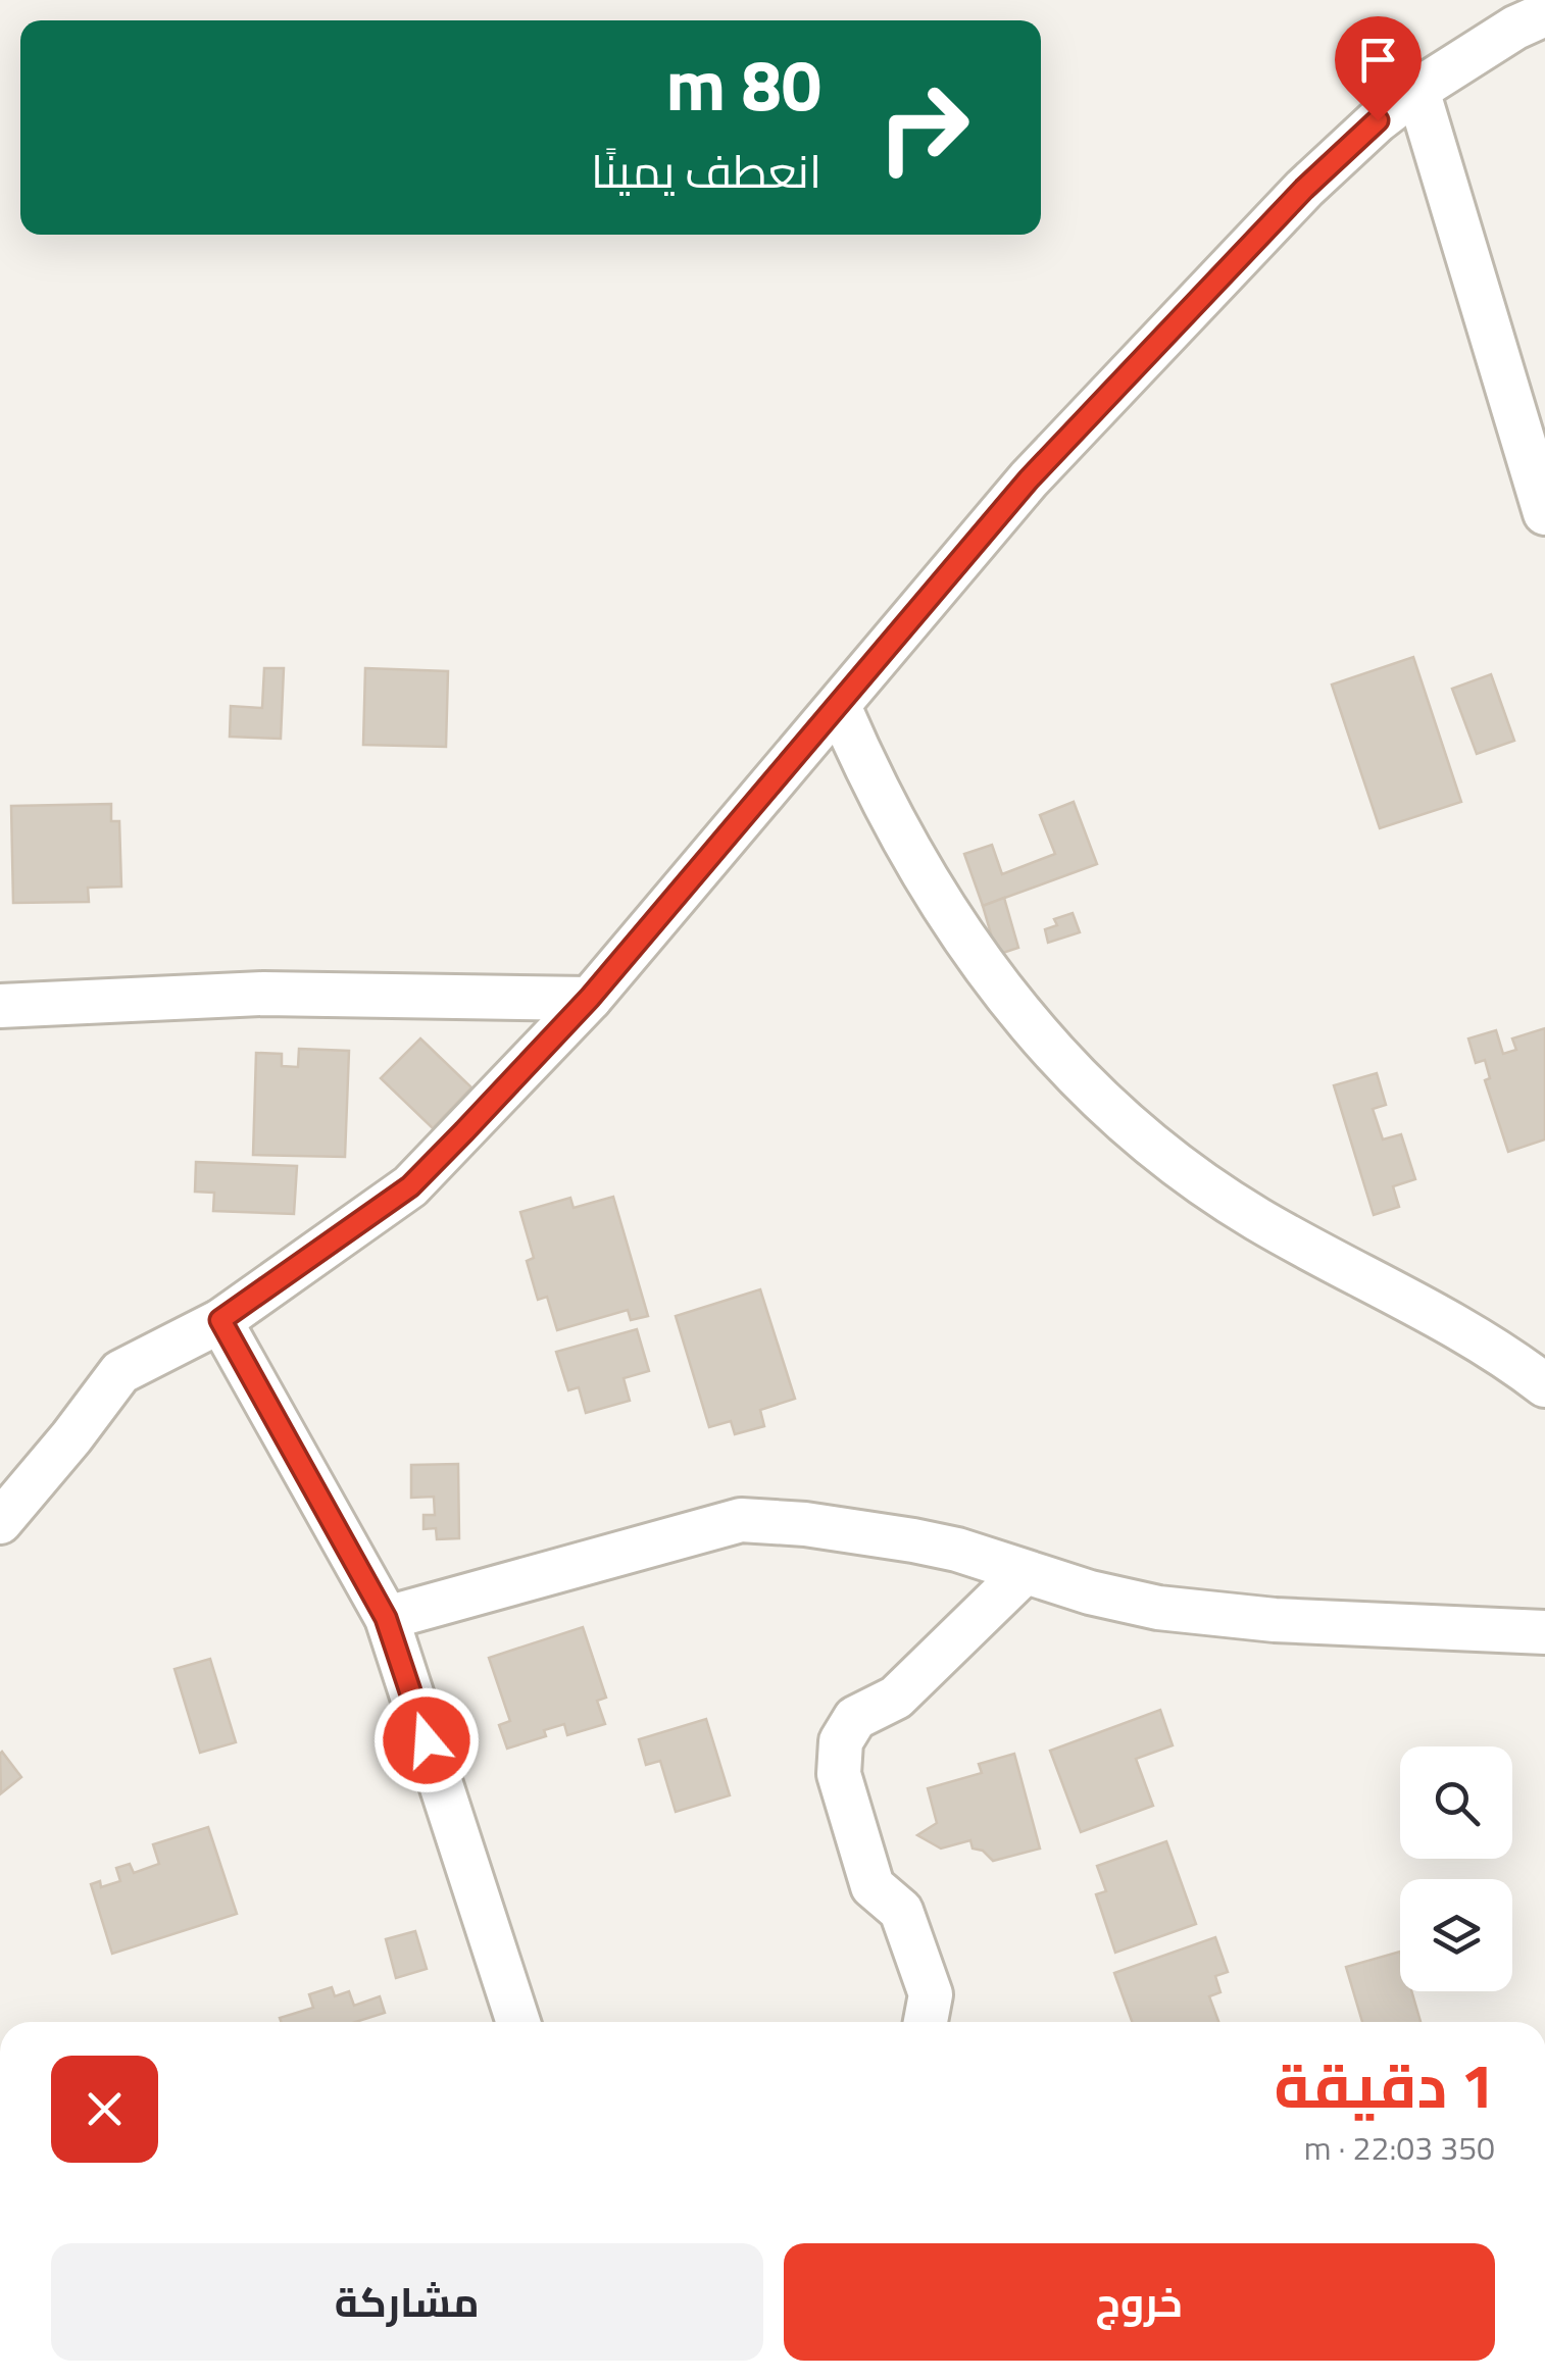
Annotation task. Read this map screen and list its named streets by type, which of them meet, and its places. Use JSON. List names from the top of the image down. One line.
{"page":{"turn":["80 m","انعطف يمينًا"],"heading":["1 دقيقة","350 m · 22:03"],"buttons":["خروج","مشاركة"]}}
